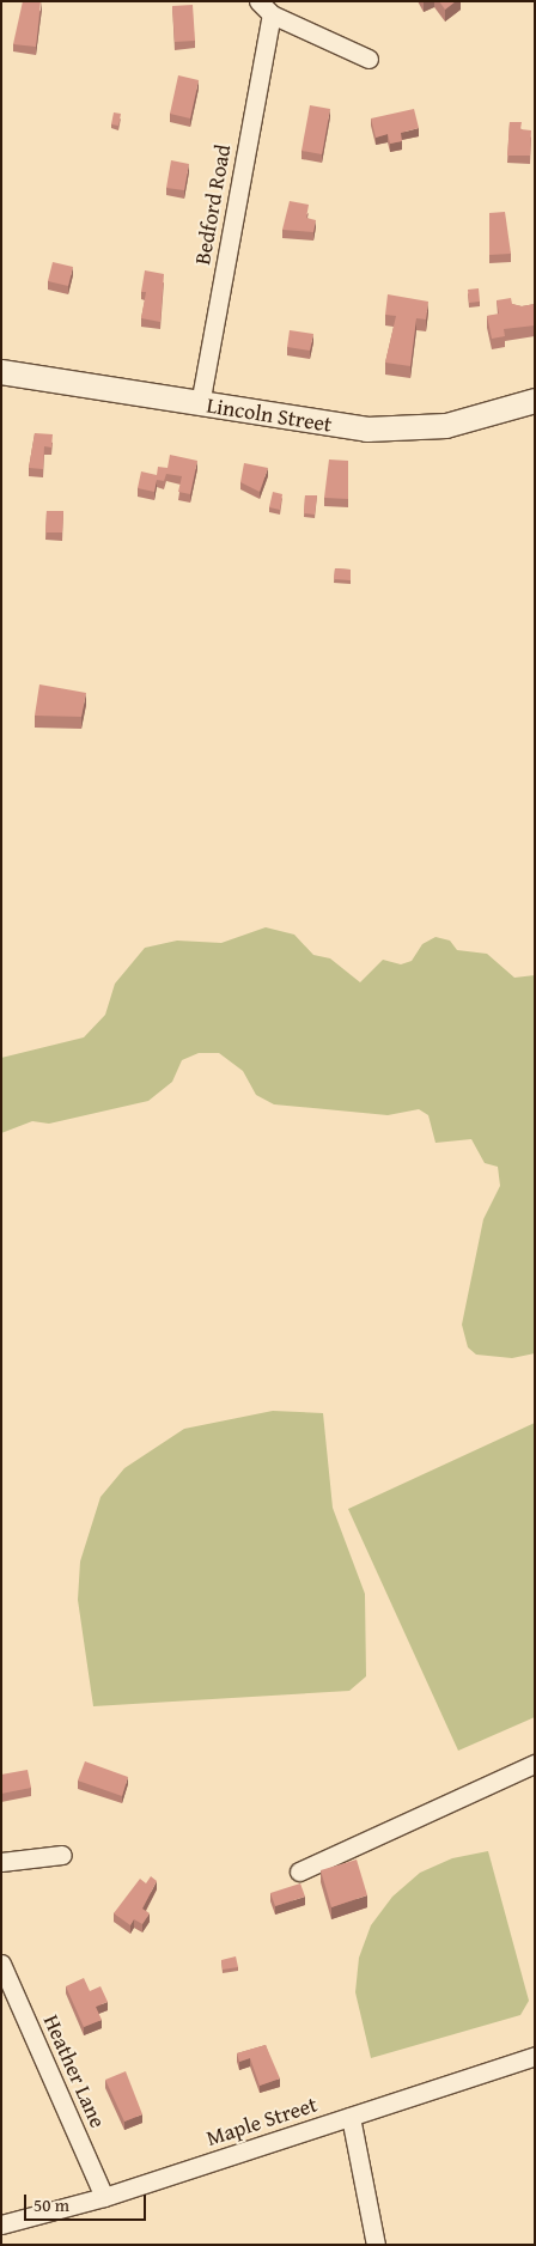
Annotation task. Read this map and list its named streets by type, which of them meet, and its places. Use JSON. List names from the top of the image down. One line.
{"streets":{"main road":["Lincoln Street"],"street":["Bedford Road","Heather Lane","Maple Street"]},"crossings":[["Bedford Road","Lincoln Street"],["Heather Lane","Maple Street"]],"scale_bar":"50 m"}
